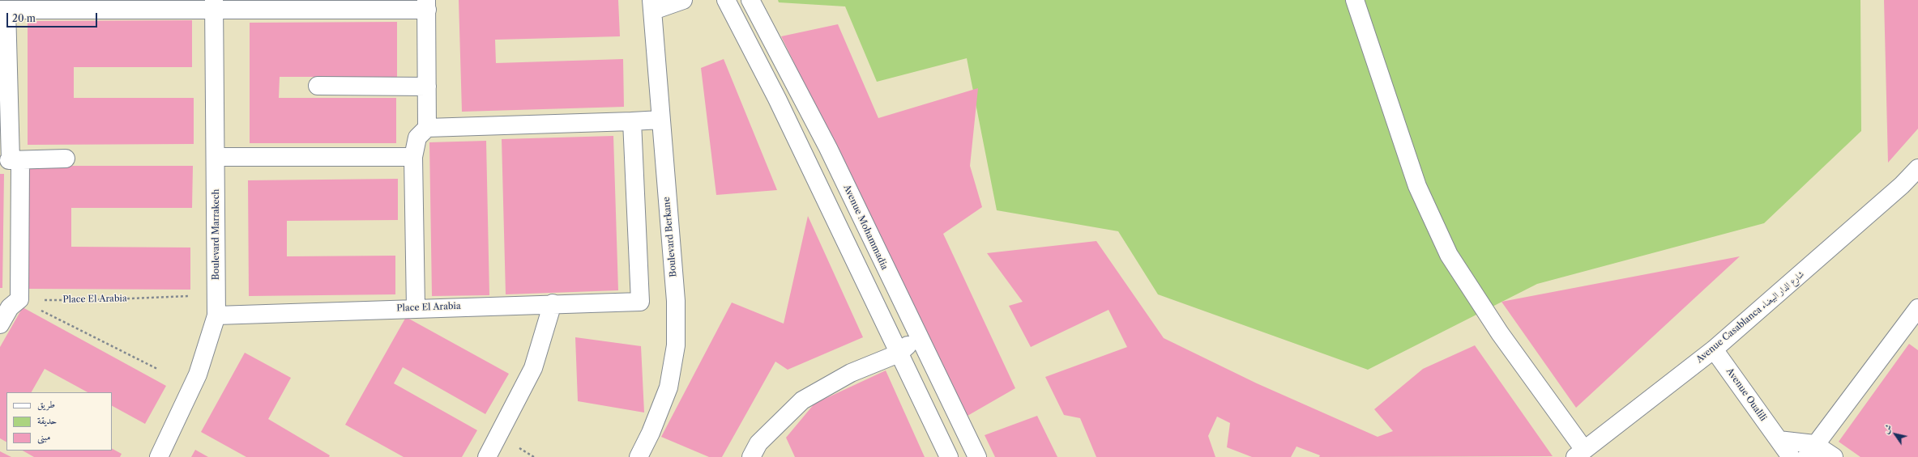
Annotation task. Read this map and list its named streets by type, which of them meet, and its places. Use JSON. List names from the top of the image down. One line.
{"streets":{"street":["Avenue Mohammadia","Boulevard Marrakech","Boulevard Berkane","Place El Arabia","Avenue Casablanca شارع الدار البيضاء","Avenue Oualili"]},"crossings":[["Boulevard Marrakech","Place El Arabia"],["Avenue Casablanca شارع الدار البيضاء","Avenue Oualili"]],"legend":["طريق","حديقة","مبنى"],"scale_bar":"20 m","north":"top left"}
